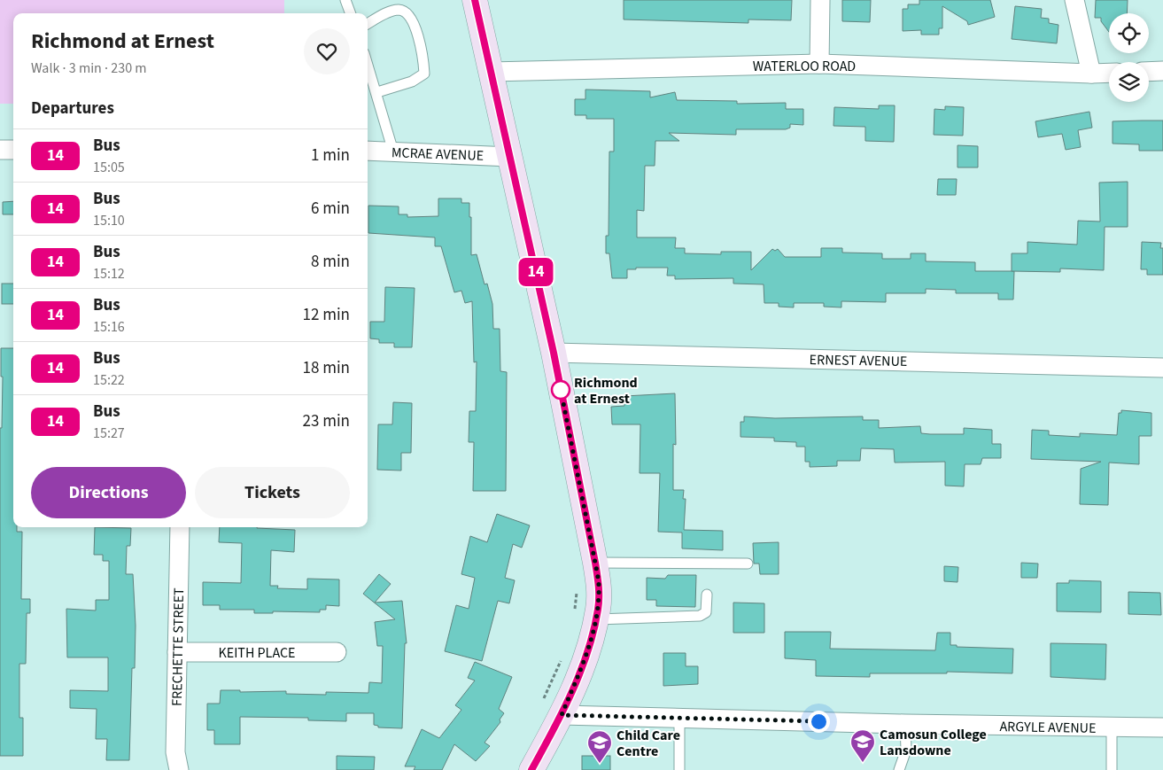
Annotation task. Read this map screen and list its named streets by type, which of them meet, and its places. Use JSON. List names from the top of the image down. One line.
{"streets":{"street":["WATERLOO ROAD","MCRAE AVENUE","ERNEST AVENUE","FRECHETTE STREET","KEITH PLACE","ARGYLE AVENUE"]},"crossings":[["FRECHETTE STREET","KEITH PLACE"]],"places":{"other":["Richmond at Ernest"],"school or university":["Camosun College Lansdowne","Child Care Centre"]},"lines":["bus line 14"],"page":{"on_map":"14","heading":[["Richmond at Ernest","Walk · 3 min · 230 m"],"Departures"],"list":[{"mark":"14","name":"Bus","note":"15:05","value":"1 min"},{"mark":"14","name":"Bus","note":"15:10","value":"6 min"},{"mark":"14","name":"Bus","note":"15:12","value":"8 min"},{"mark":"14","name":"Bus","note":"15:16","value":"12 min"},{"mark":"14","name":"Bus","note":"15:22","value":"18 min"},{"mark":"14","name":"Bus","note":"15:27","value":"23 min"}],"buttons":["Directions","Tickets"]}}
